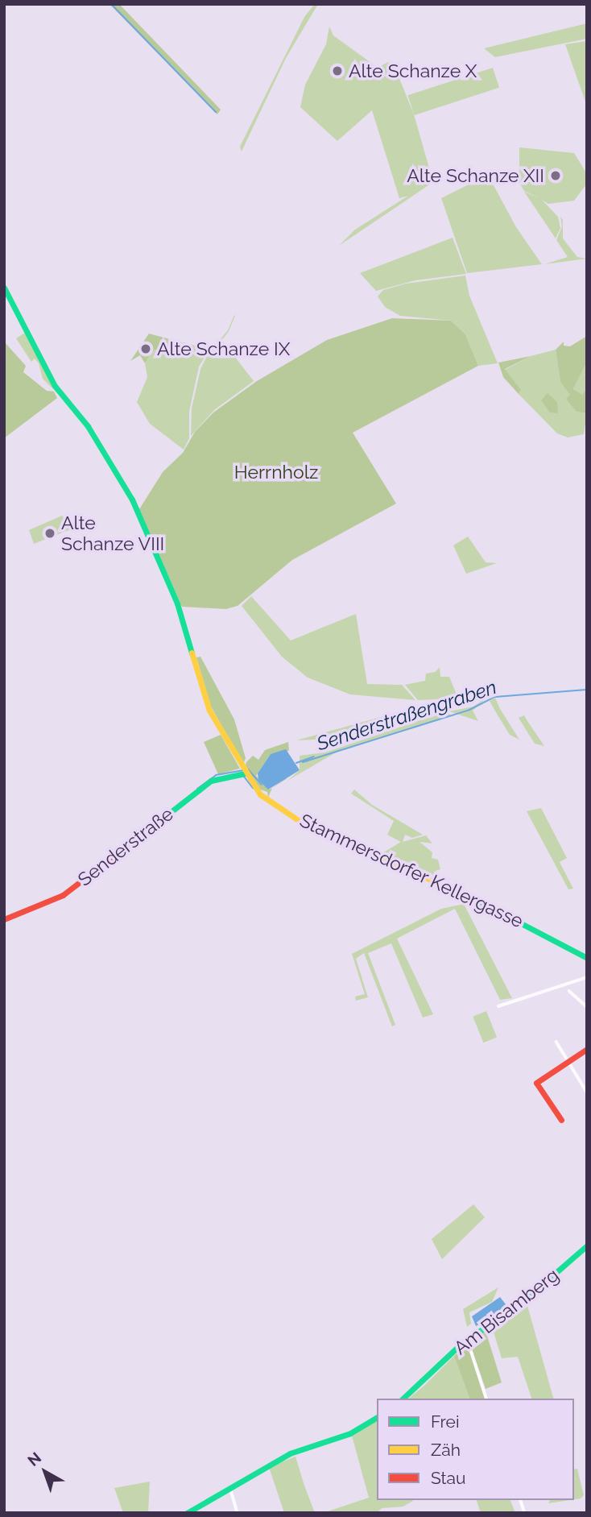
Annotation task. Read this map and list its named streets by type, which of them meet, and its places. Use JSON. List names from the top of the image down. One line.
{"streets":{"street":["Senderstraße","Stammersdorfer Kellergasse","Am Bisamberg"]},"crossings":[["Senderstraße","Stammersdorfer Kellergasse"]],"water":["Senderstraßengraben"],"parks":["Herrnholz"],"places":["Alte Schanze X","Alte Schanze XII","Alte Schanze IX","Alte Schanze VIII"],"legend":["Frei","Zäh","Stau"],"north":"top left"}
